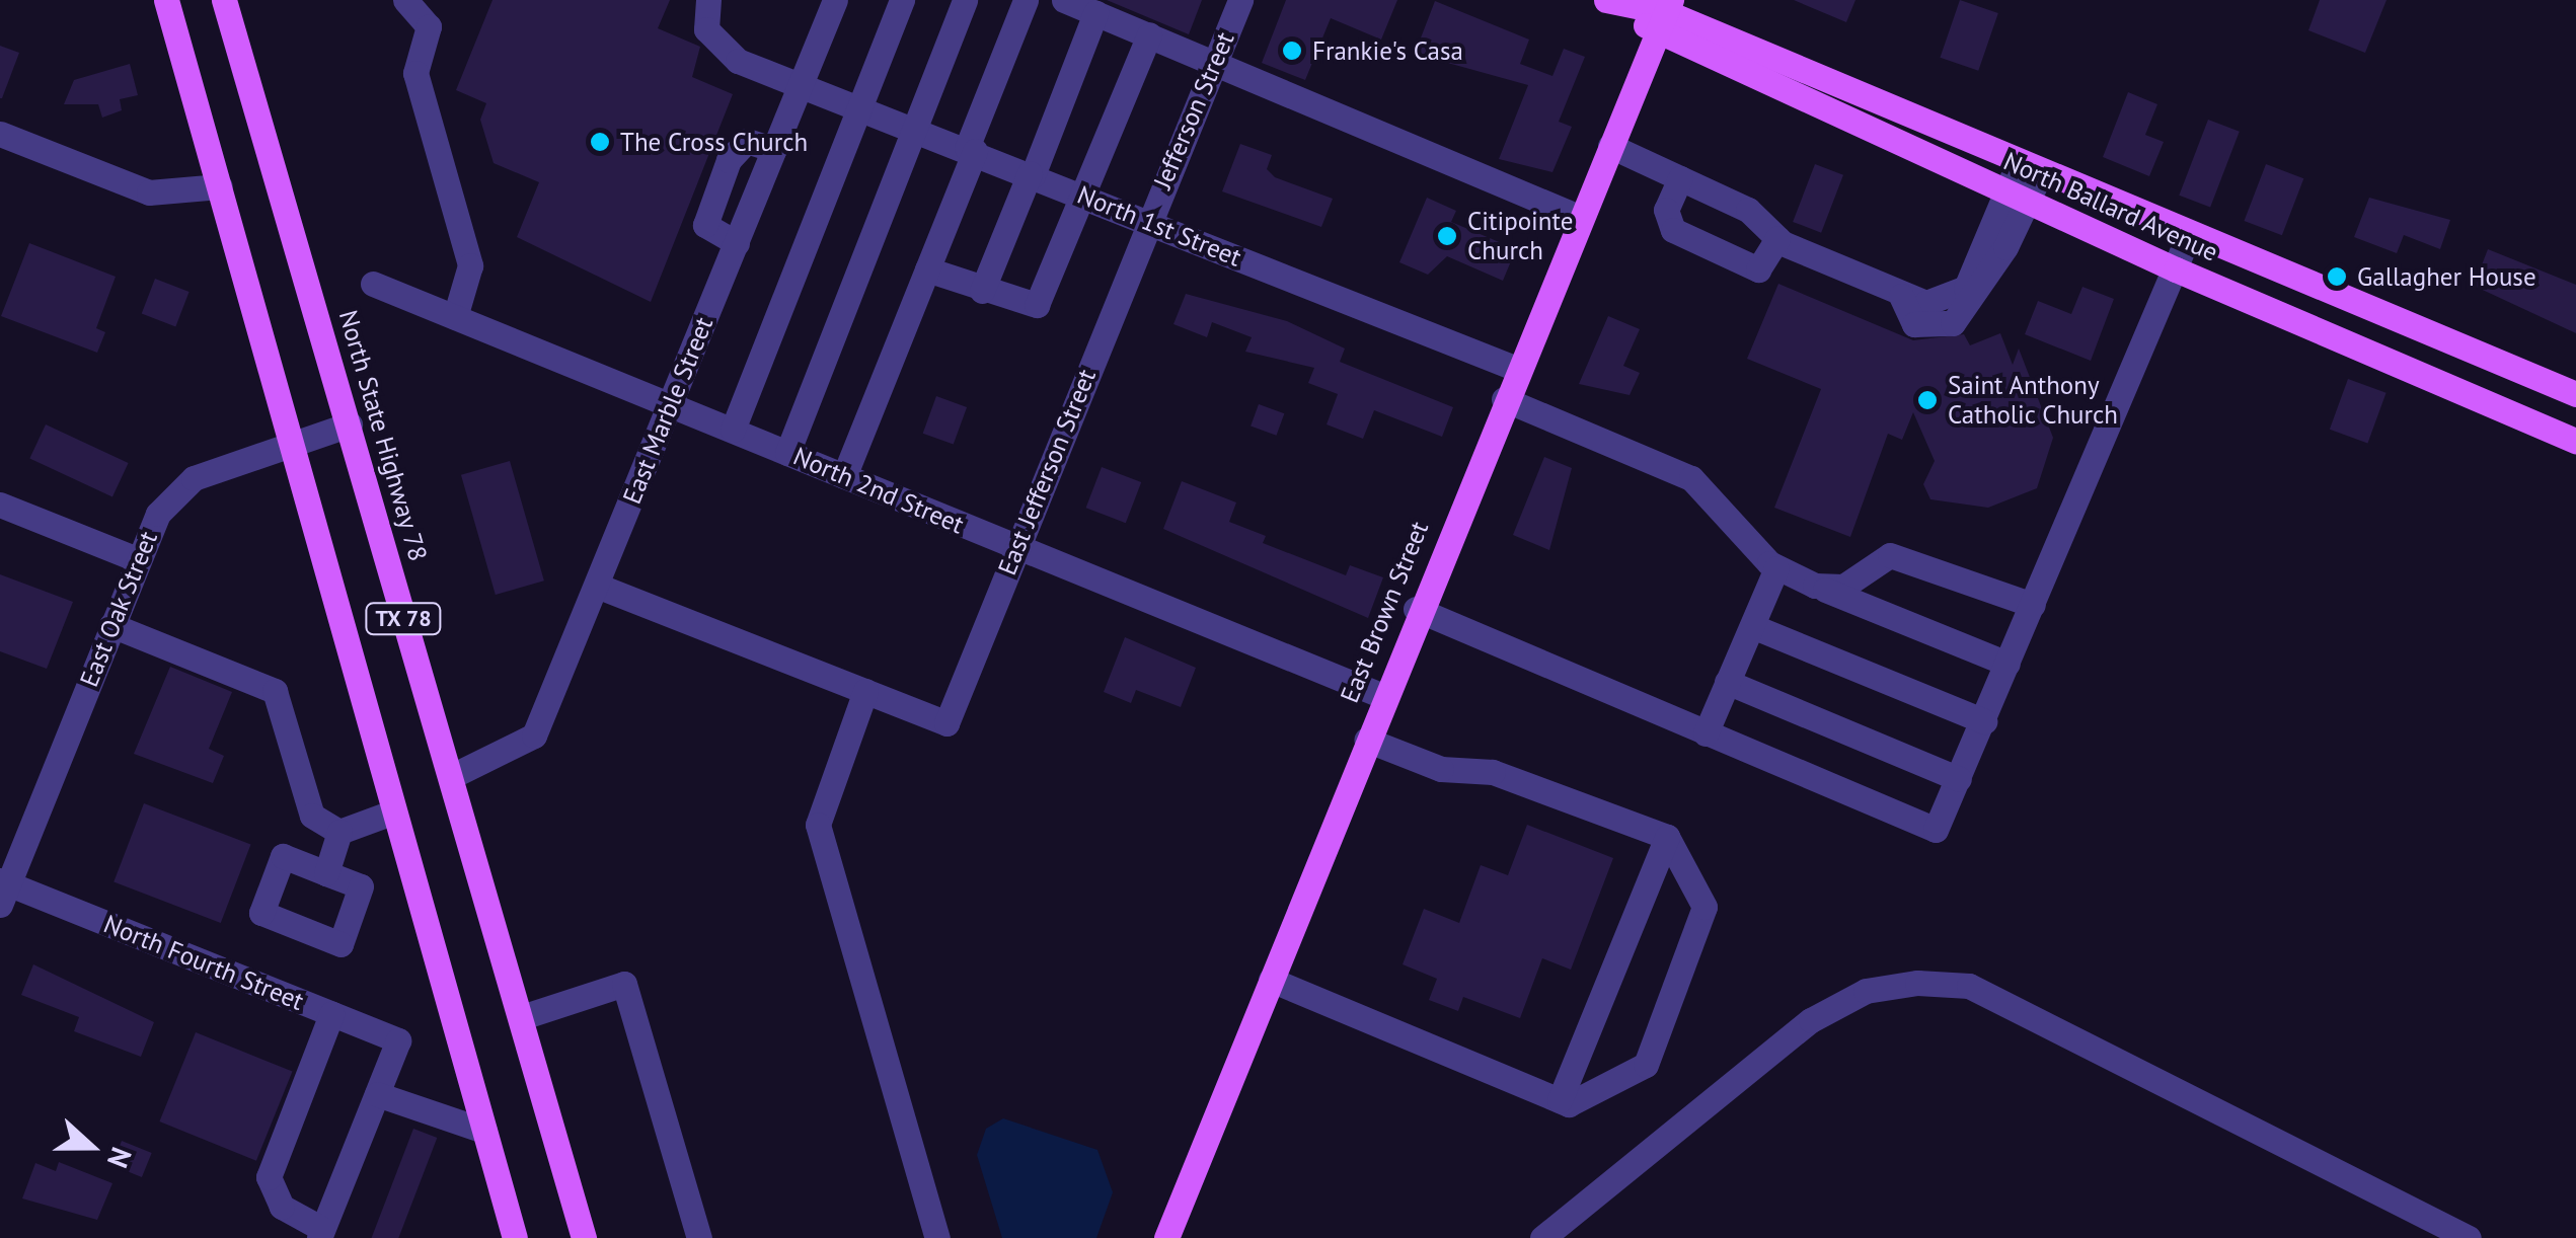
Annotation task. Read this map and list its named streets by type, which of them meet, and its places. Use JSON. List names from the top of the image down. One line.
{"streets":{"main road":["North Ballard Avenue","North State Highway 78","East Brown Street","TX 78"],"street":["Jefferson Street","North 1st Street","East Marble Street","East Jefferson Street","North 2nd Street","East Oak Street","North Fourth Street"]},"crossings":[["Jefferson Street","North 1st Street"],["Jefferson Street","East Jefferson Street"],["North Ballard Avenue","East Brown Street"],["North 1st Street","East Marble Street"],["North 1st Street","East Jefferson Street"],["North 1st Street","East Brown Street"],["East Marble Street","North State Highway 78"],["East Marble Street","North 2nd Street"],["North State Highway 78","East Oak Street"],["East Jefferson Street","North 2nd Street"],["North 2nd Street","East Brown Street"],["East Oak Street","TX 78"],["East Oak Street","North Fourth Street"]],"places":["Frankie's Casa","The Cross Church","Citipointe Church","Gallagher House","Saint Anthony Catholic Church"],"north":"right"}
